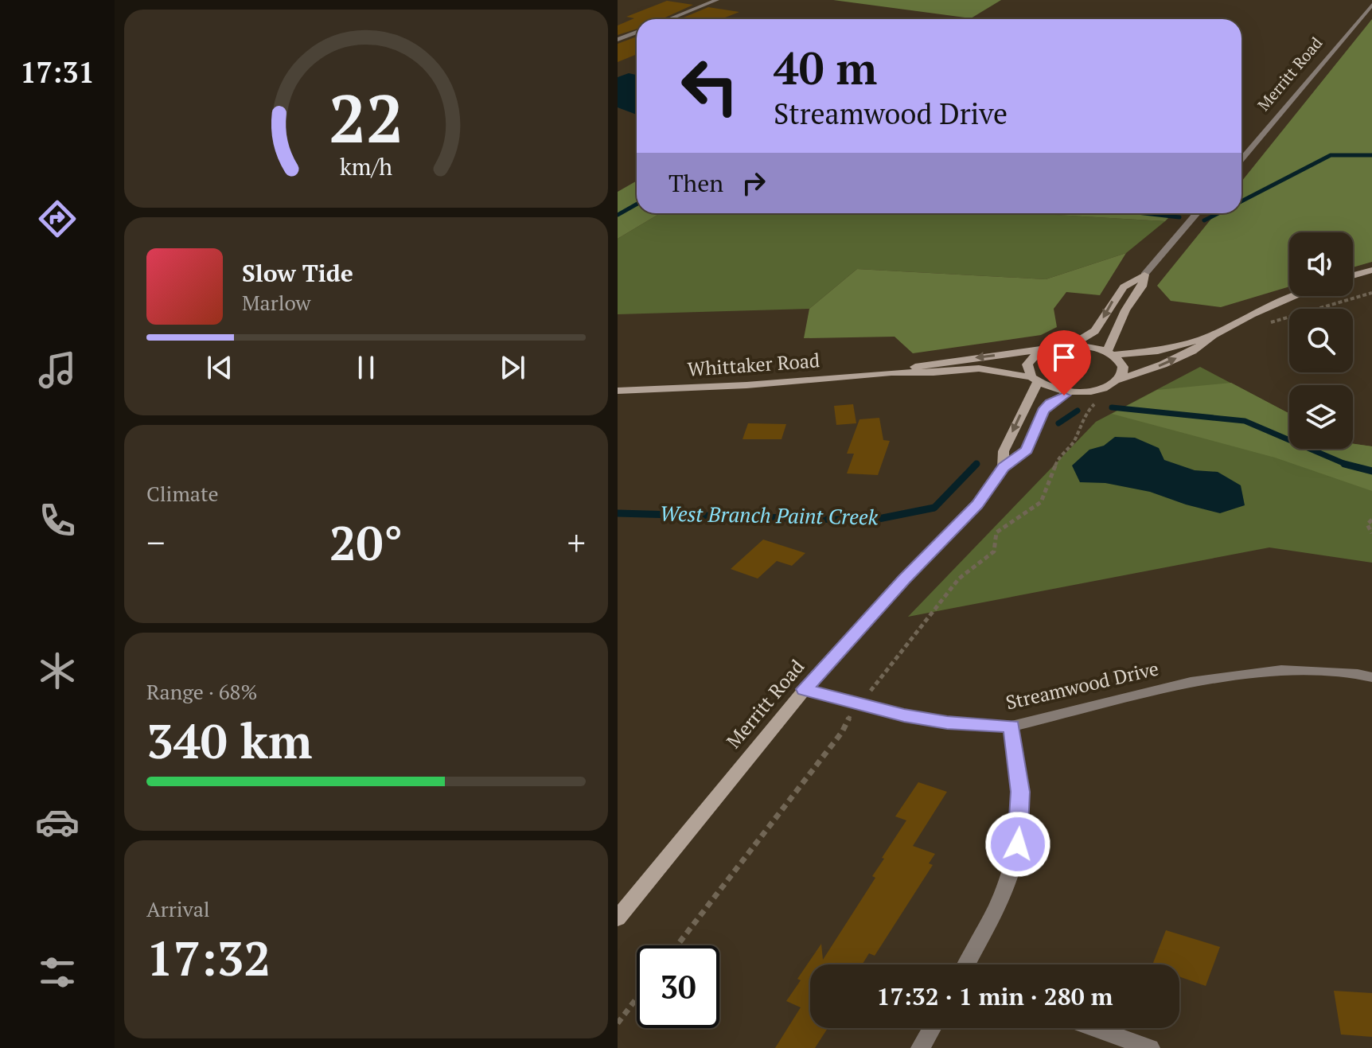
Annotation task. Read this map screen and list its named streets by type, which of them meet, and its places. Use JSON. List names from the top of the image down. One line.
{"streets":{"main road":["Merritt Road","Whittaker Road"],"street":["Streamwood Drive"]},"crossings":[["Merritt Road","Whittaker Road"],["Merritt Road","Streamwood Drive"]],"water":["West Branch Paint Creek"],"page":{"tabs":"17:31","turn":["40 m","Streamwood Drive"],"then":"Then","song":["Slow Tide","Marlow"],"tile":["Climate",["Range · 68%","340 km"],["Arrival","17:32"]],"heat":["−","20°","+"],"limit":"30","trip":"17:32 · 1 min · 280 m","gauge":["22","km/h"]}}
